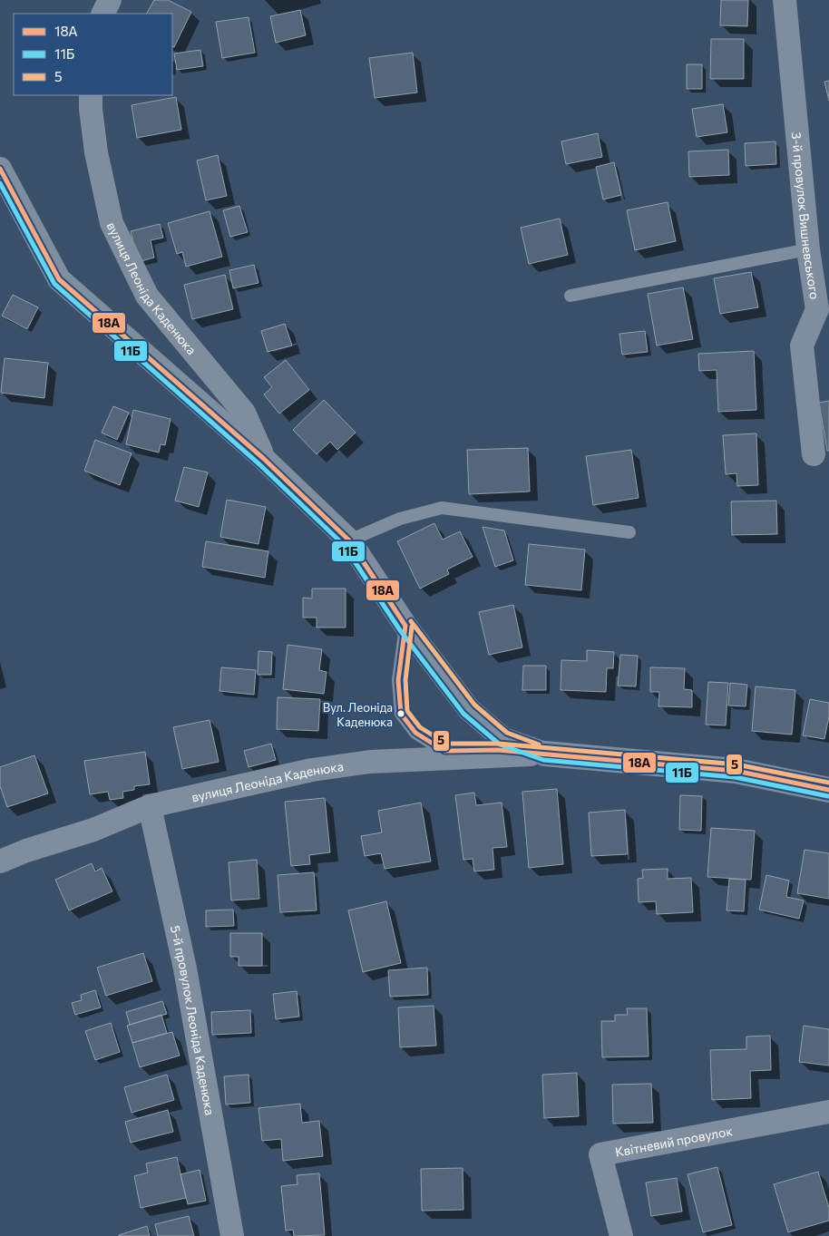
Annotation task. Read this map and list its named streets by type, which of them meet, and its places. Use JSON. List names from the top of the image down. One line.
{"streets":{"street":["3-й провулок Вишневського","вулиця Леоніда Каденюка","5-й провулок Леоніда Каденюка","Квітневий провулок"]},"crossings":[["вулиця Леоніда Каденюка","5-й провулок Леоніда Каденюка"]],"places":["Вул. Леоніда Каденюка"],"lines":["transit line 18А","transit line 11Б","transit line 5"],"legend":["18А","11Б","5"]}
